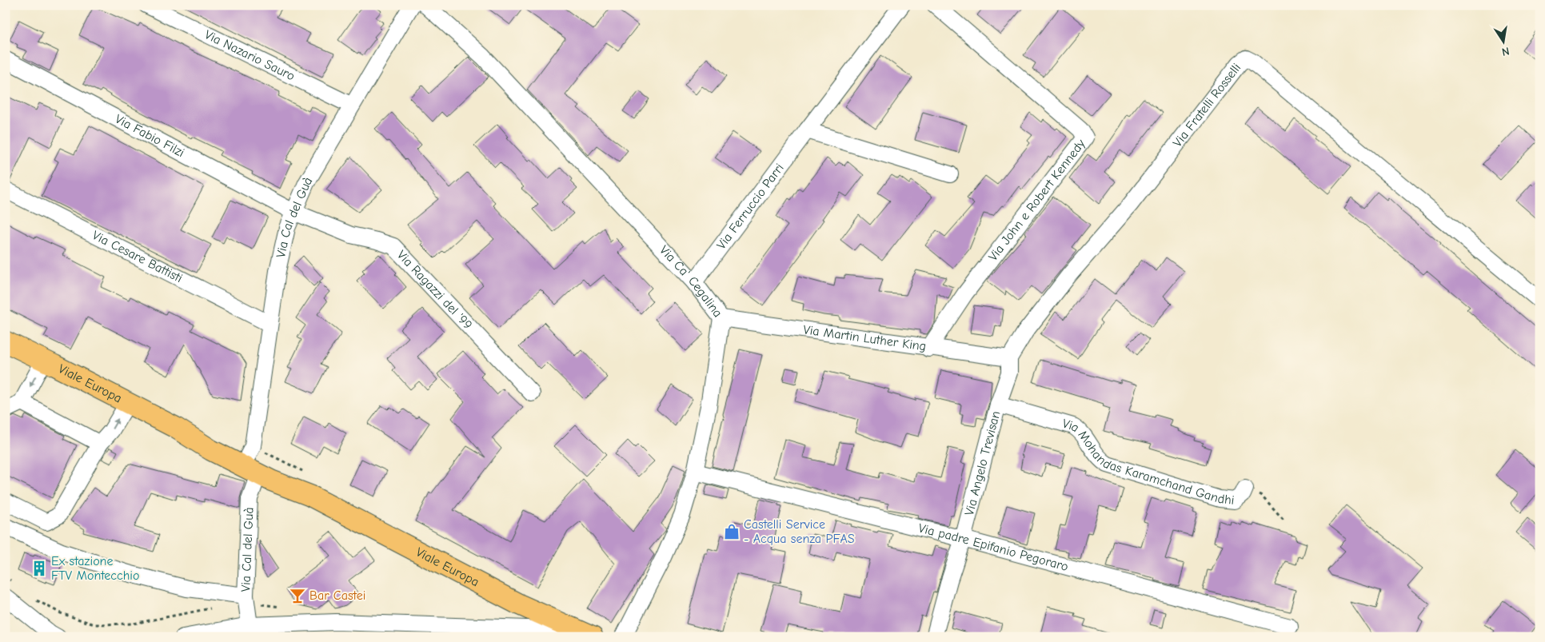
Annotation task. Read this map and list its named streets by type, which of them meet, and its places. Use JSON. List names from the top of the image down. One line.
{"streets":{"main road":["Viale Europa"],"street":["Via Nazario Sauro","Via Fratelli Rosselli","Via Fabio Filzi","Via John e Robert Kennedy","Via Ferruccio Parri","Via Cal del Guà","Via Cesare Battisti","Via Ca' Cegalina","Via Ragazzi del '99","Via Martin Luther King","Via Mohandas Karamchand Gandhi","Via Angelo Trevisan","Via padre Epifanio Pegoraro"]},"crossings":[["Via Nazario Sauro","Via Cal del Guà"],["Via Fratelli Rosselli","Via Martin Luther King"],["Via Fratelli Rosselli","Via Angelo Trevisan"],["Via Fabio Filzi","Via Cal del Guà"],["Via Fabio Filzi","Via Ragazzi del '99"],["Via John e Robert Kennedy","Via Martin Luther King"],["Via Ferruccio Parri","Via Ca' Cegalina"],["Via Cal del Guà","Via Cesare Battisti"],["Via Cal del Guà","Via Ragazzi del '99"],["Via Cal del Guà","Viale Europa"],["Via Ca' Cegalina","Via Martin Luther King"],["Via Ca' Cegalina","Via padre Epifanio Pegoraro"],["Via Martin Luther King","Via Angelo Trevisan"],["Via Mohandas Karamchand Gandhi","Via Angelo Trevisan"],["Via Angelo Trevisan","Via padre Epifanio Pegoraro"]],"places":{"shop":["Castelli Service - Acqua senza PFAS"],"building":["Ex stazione FTV Montecchio"],"bar":["Bar Castei"]},"north":"bottom"}
